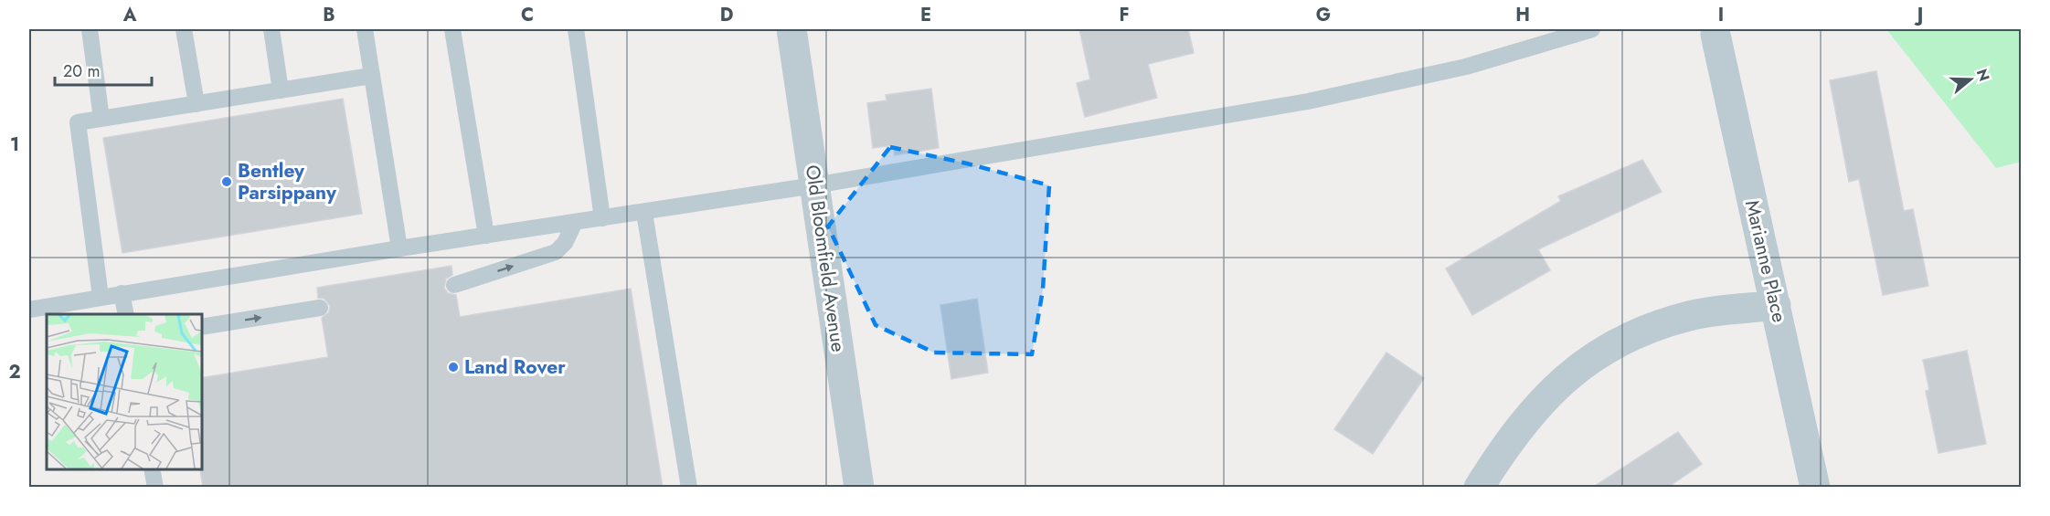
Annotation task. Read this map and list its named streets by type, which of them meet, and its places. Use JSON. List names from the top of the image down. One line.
{"streets":{"street":["Old Bloomfield Avenue","Marianne Place"]},"places":["Bentley Parsippany","Land Rover"],"scale_bar":"20 m","north":"right","grid":{"columns":["A","B","C","D","E","F","G","H","I","J"],"rows":["1","2"]}}
